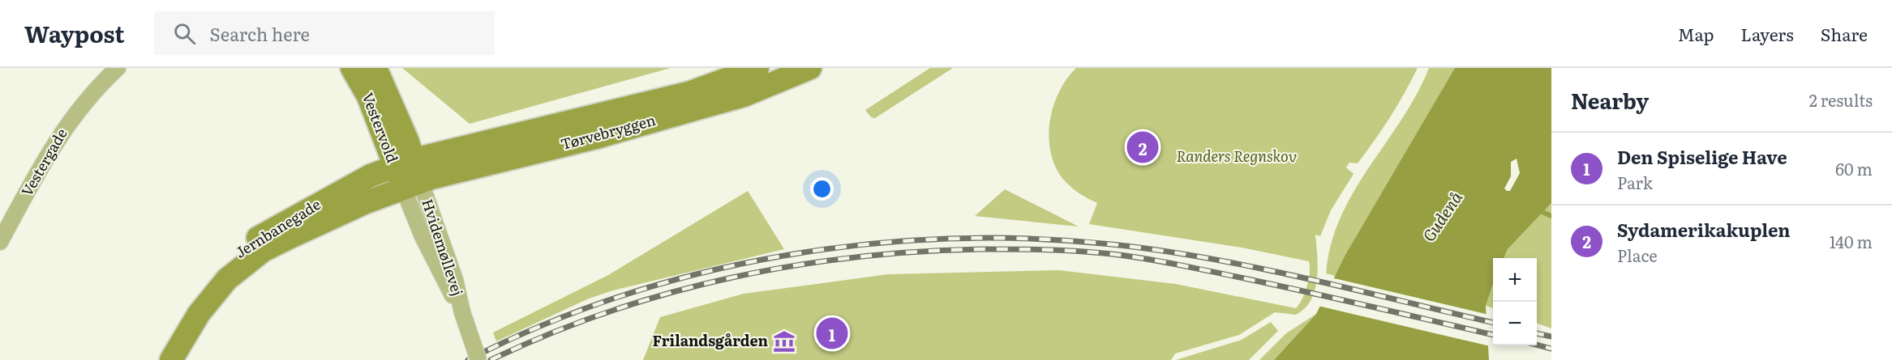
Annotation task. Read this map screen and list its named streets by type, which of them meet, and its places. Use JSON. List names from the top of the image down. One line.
{"streets":{"main road":["Vestervold","Tørvebryggen","Jernbanegade"],"street":["Vestergade","Hvidemøllevej"]},"crossings":[["Vestervold","Tørvebryggen"],["Vestervold","Jernbanegade"],["Vestervold","Hvidemøllevej"],["Tørvebryggen","Jernbanegade"],["Tørvebryggen","Hvidemøllevej"],["Jernbanegade","Hvidemøllevej"]],"water":["Gudenå"],"parks":["Randers Regnskov"],"places":{"museum":["Frilandsgården"]},"page":{"header":"Waypost","search":"Search here","nav":["Map","Layers","Share"],"heading":["Nearby","2 results"],"pins":["2","1"],"list":[{"mark":"1","name":"Den Spiselige Have","note":"Park","value":"60 m"},{"mark":"2","name":"Sydamerikakuplen","note":"Place","value":"140 m"}],"map_buttons":["+","−"]}}
